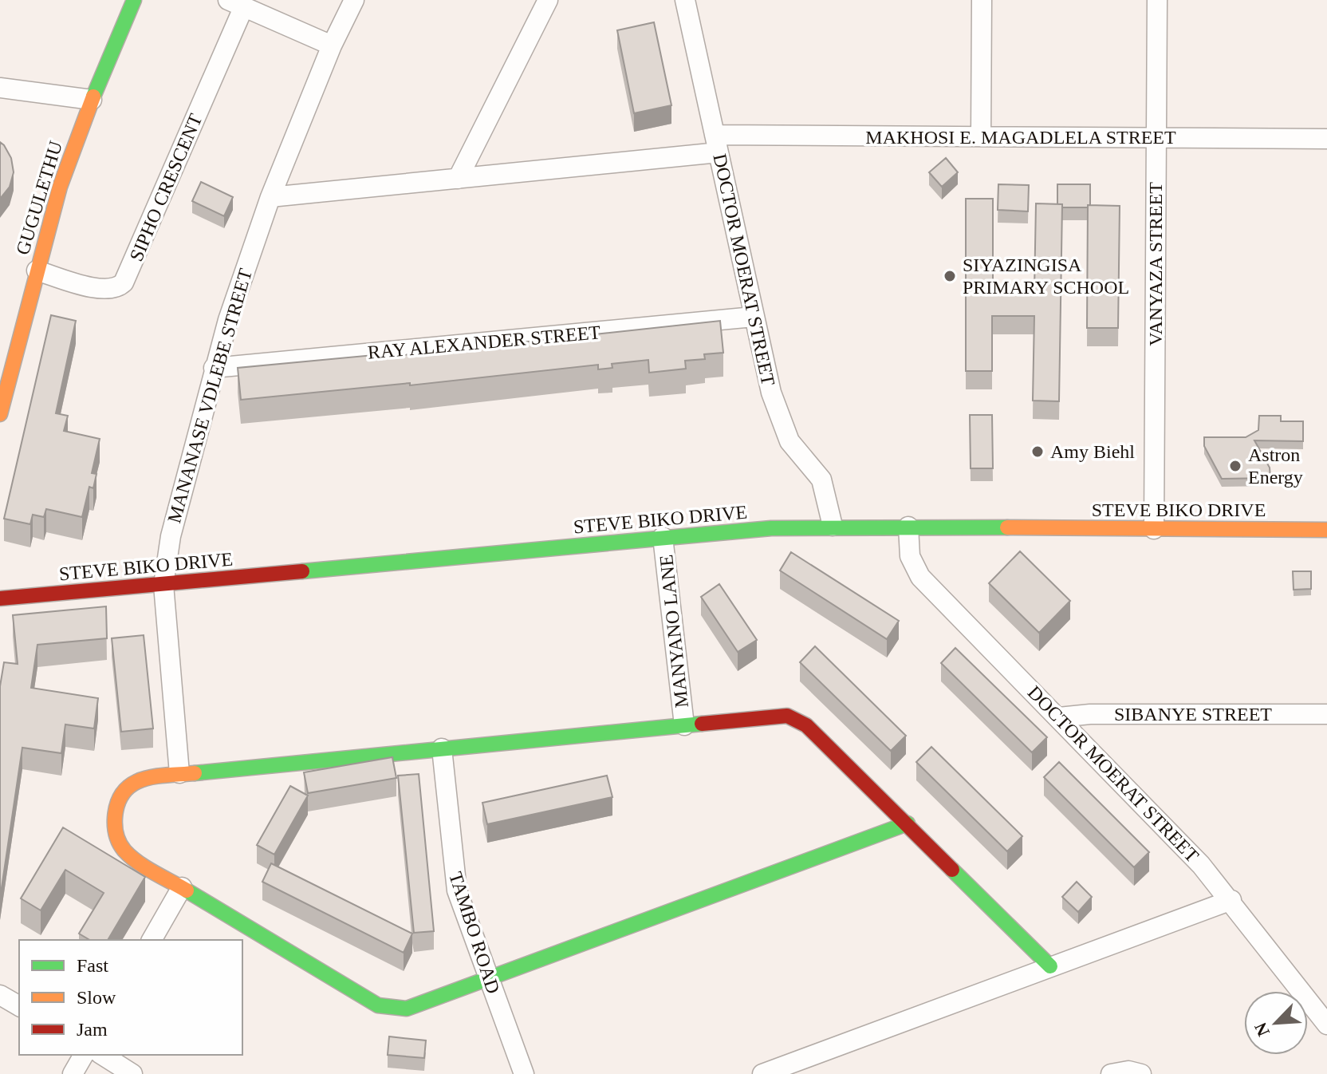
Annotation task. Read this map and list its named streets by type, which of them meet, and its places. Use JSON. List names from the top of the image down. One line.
{"streets":{"street":["MAKHOSI E. MAGADLELA STREET","SIPHO CRESCENT","GUGULETHU","VANYAZA STREET","DOCTOR MOERAT STREET","RAY ALEXANDER STREET","MANANASE VDLEBE STREET","STEVE BIKO DRIVE","MANYANO LANE","SIBANYE STREET","TAMBO ROAD"]},"crossings":[["MAKHOSI E. MAGADLELA STREET","VANYAZA STREET"],["MAKHOSI E. MAGADLELA STREET","DOCTOR MOERAT STREET"],["MAKHOSI E. MAGADLELA STREET","MANANASE VDLEBE STREET"],["SIPHO CRESCENT","GUGULETHU"],["VANYAZA STREET","STEVE BIKO DRIVE"],["DOCTOR MOERAT STREET","RAY ALEXANDER STREET"],["DOCTOR MOERAT STREET","STEVE BIKO DRIVE"],["DOCTOR MOERAT STREET","SIBANYE STREET"],["RAY ALEXANDER STREET","MANANASE VDLEBE STREET"],["MANANASE VDLEBE STREET","STEVE BIKO DRIVE"],["STEVE BIKO DRIVE","MANYANO LANE"]],"places":["SIYAZINGISA PRIMARY SCHOOL","Amy Biehl","Astron Energy"],"legend":["Fast","Slow","Jam"],"north":"bottom left"}
